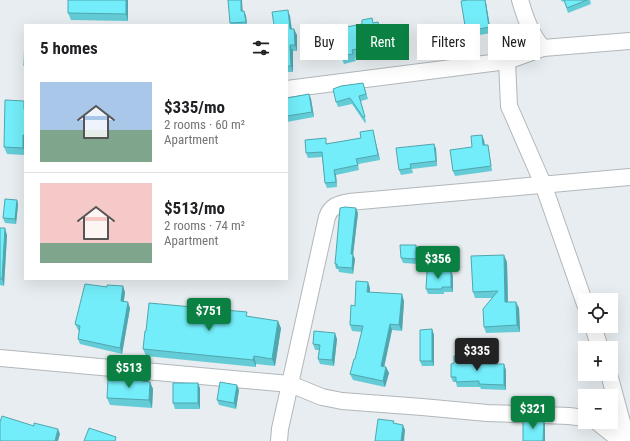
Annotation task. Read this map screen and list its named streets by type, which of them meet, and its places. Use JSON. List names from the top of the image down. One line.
{"page":{"chip":["Buy","Rent","Filters","New"],"heading":"5 homes","list":[{"name":"$335/mo","note":"2 rooms · 60 m² · Apartment"},{"name":"$513/mo","note":"2 rooms · 74 m² · Apartment"}],"price":["$356","$751","$335","$513","$321"],"map_buttons":["+","−"]}}
